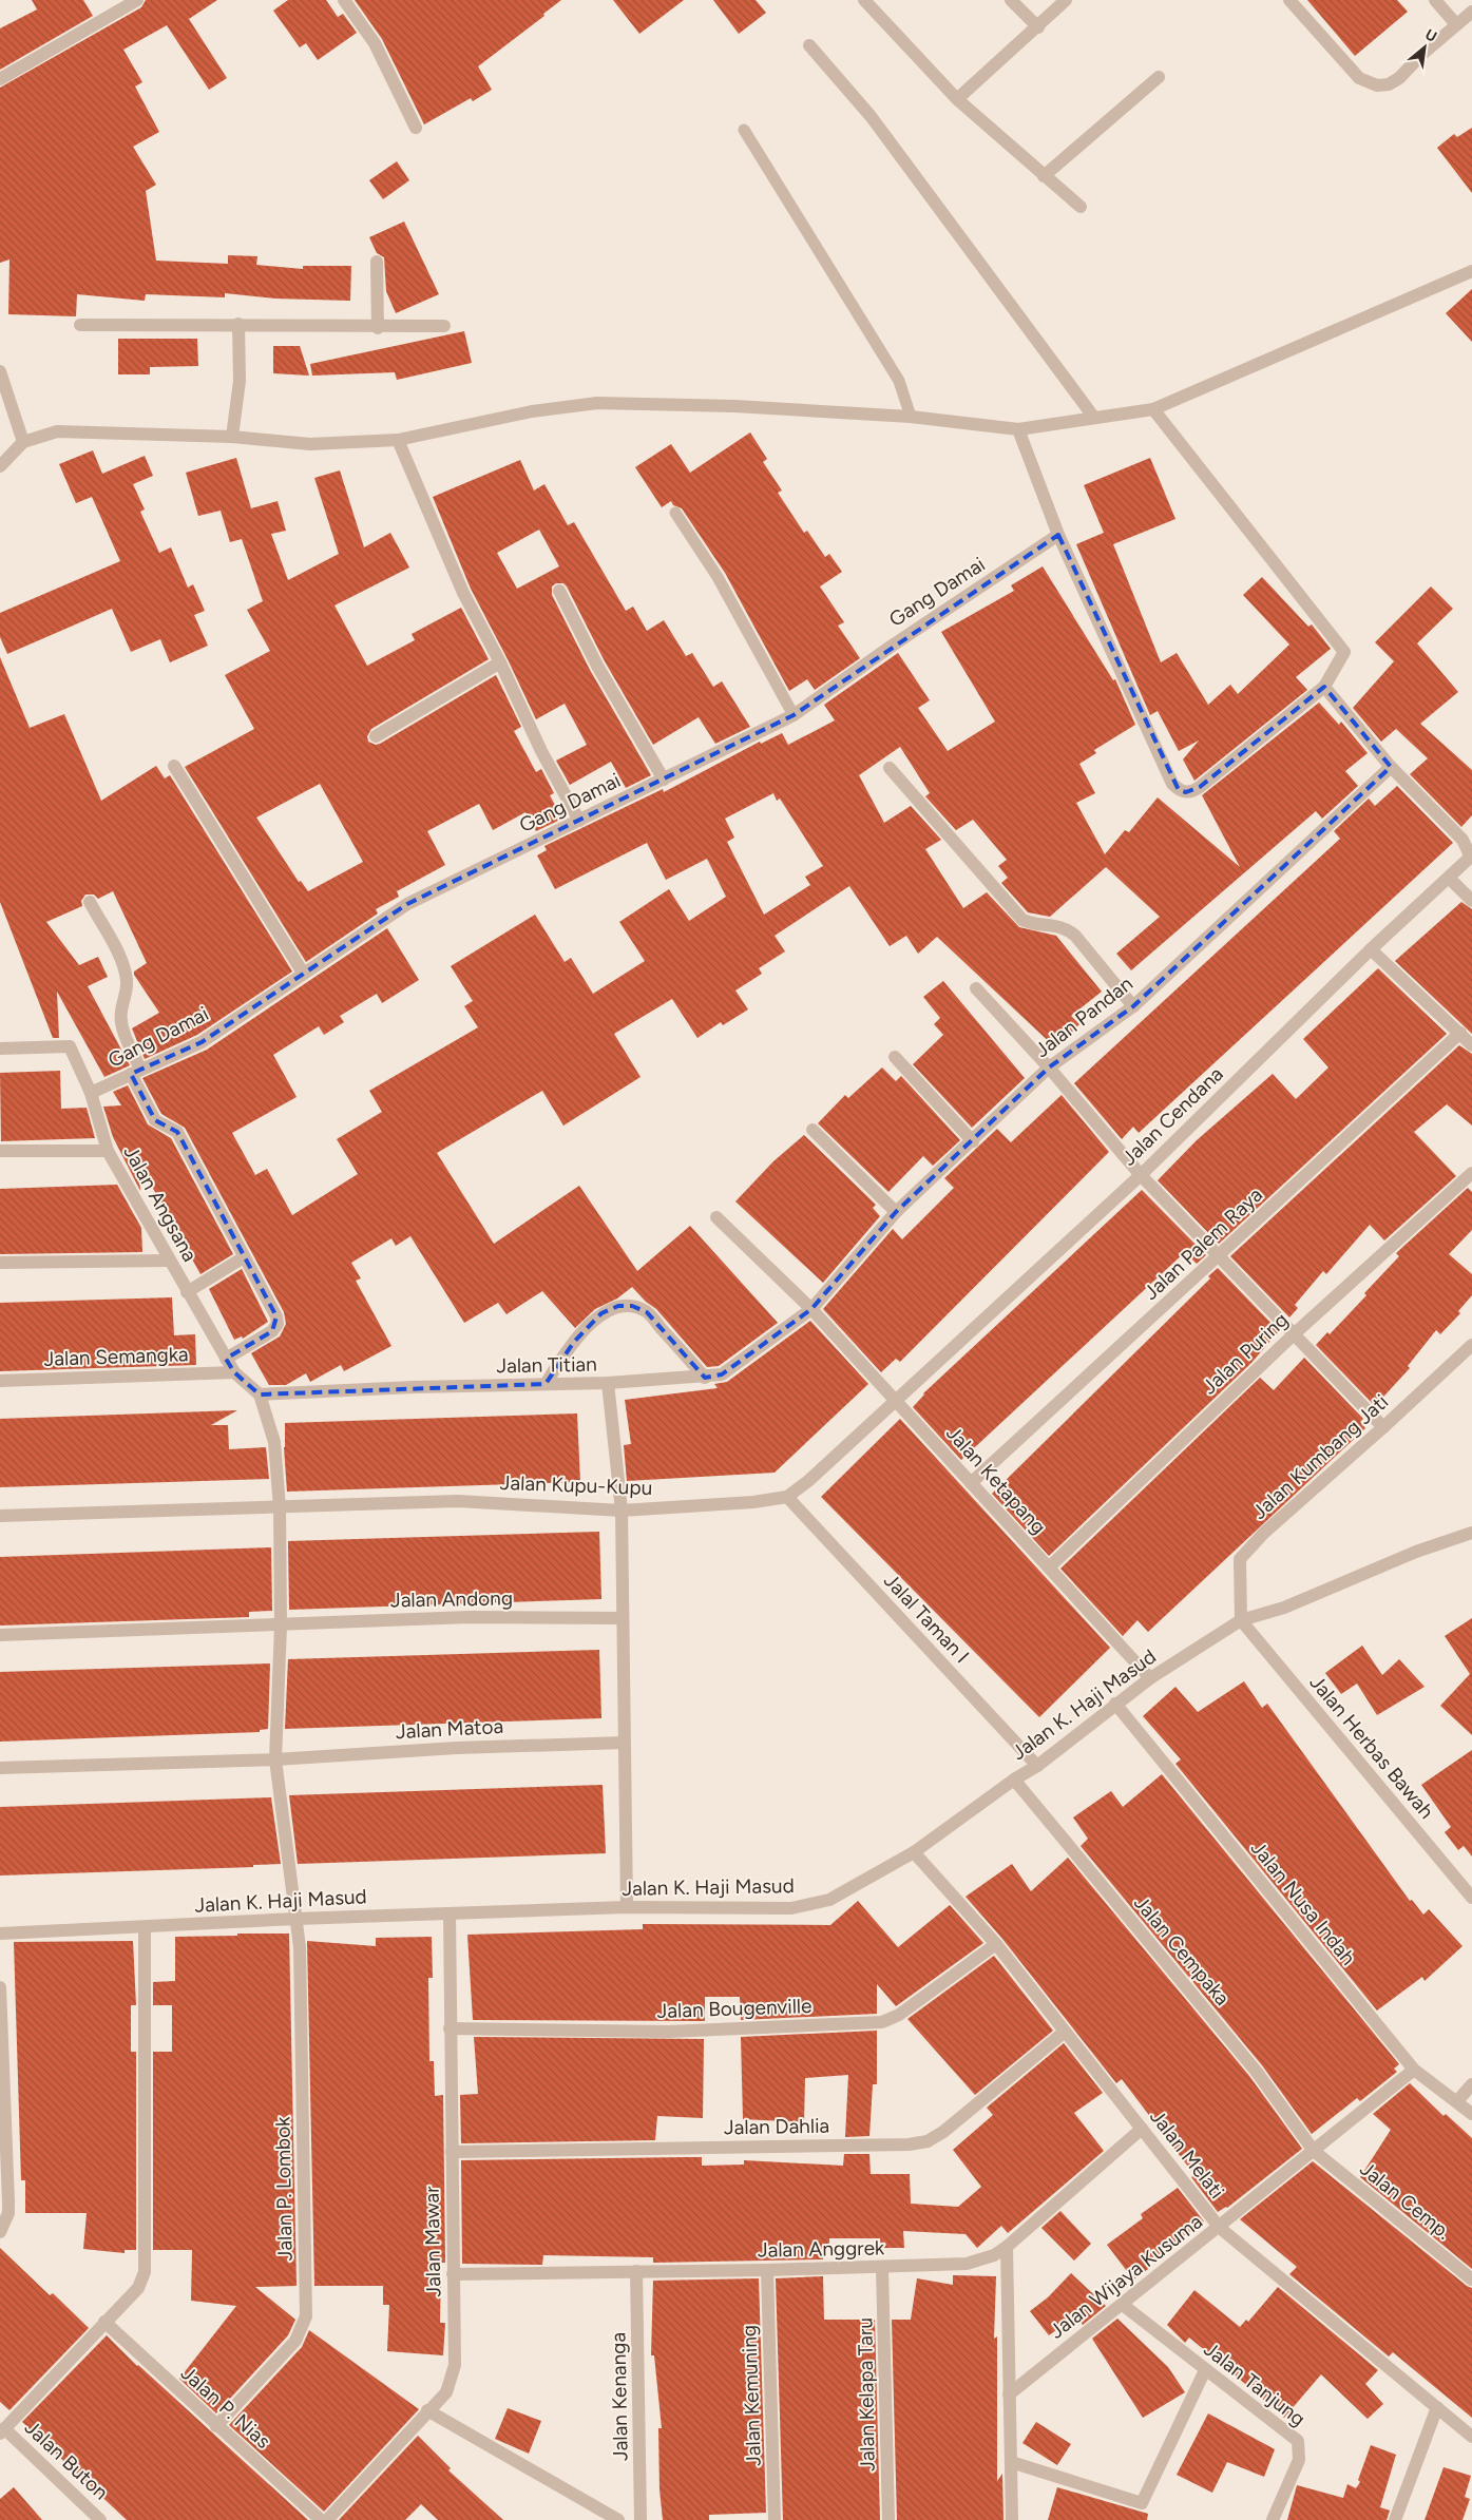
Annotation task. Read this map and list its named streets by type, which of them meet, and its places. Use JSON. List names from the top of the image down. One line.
{"streets":{"street":["Gang Damai","Jalan Pandan","Jalan Cendana","Jalan Angsana","Jalan Palem Raya","Jalan Puring","Jalan Semangka","Jalan Titian","Jalan Kumbang Jati","Jalan Ketapang","Jalan Kupu-Kupu","Jalan Andong","Jalal Taman I","Jalan K. Haji Masud","Jalan Matoa","Jalan Herbas Bawah","Jalan Nusa Indah","Jalan Cempaka","Jalan Bougenville","Jalan Dahlia","Jalan Melati","Jalan P. Lombok","Jalan Cemp.","Jalan Mawar","Jalan Anggrek","Jalan Wijaya Kusuma","Jalan Tanjung","Jalan Kelapa Taru","Jalan Kemuning","Jalan Kenanga","Jalan P. Nias","Jalan Buton"]},"crossings":[["Gang Damai","Jalan Angsana"],["Jalan Pandan","Jalan Titian"],["Jalan Pandan","Jalan Ketapang"],["Jalan Cendana","Jalan Ketapang"],["Jalan Angsana","Jalan Semangka"],["Jalan Angsana","Jalan Titian"],["Jalan Angsana","Jalan P. Lombok"],["Jalan Palem Raya","Jalan Ketapang"],["Jalan Puring","Jalan Ketapang"],["Jalan Titian","Jalan Ketapang"],["Jalan Titian","Jalan P. Lombok"],["Jalan Kumbang Jati","Jalan K. Haji Masud"],["Jalan Kumbang Jati","Jalan Herbas Bawah"],["Jalan Ketapang","Jalan K. Haji Masud"],["Jalan Kupu-Kupu","Jalal Taman I"],["Jalan Kupu-Kupu","Jalan P. Lombok"],["Jalan Andong","Jalan P. Lombok"],["Jalal Taman I","Jalan K. Haji Masud"],["Jalan K. Haji Masud","Jalan Herbas Bawah"],["Jalan K. Haji Masud","Jalan Nusa Indah"],["Jalan K. Haji Masud","Jalan Cempaka"],["Jalan K. Haji Masud","Jalan Melati"],["Jalan K. Haji Masud","Jalan P. Lombok"],["Jalan K. Haji Masud","Jalan Mawar"],["Jalan Matoa","Jalan P. Lombok"],["Jalan Nusa Indah","Jalan Wijaya Kusuma"],["Jalan Cempaka","Jalan Cemp."],["Jalan Cempaka","Jalan Wijaya Kusuma"],["Jalan Bougenville","Jalan Melati"],["Jalan Bougenville","Jalan Mawar"],["Jalan Dahlia","Jalan Melati"],["Jalan Dahlia","Jalan Mawar"],["Jalan Melati","Jalan Anggrek"],["Jalan Melati","Jalan Wijaya Kusuma"],["Jalan P. Lombok","Jalan P. Nias"],["Jalan Cemp.","Jalan Wijaya Kusuma"],["Jalan Mawar","Jalan Anggrek"],["Jalan Anggrek","Jalan Kelapa Taru"],["Jalan Anggrek","Jalan Kemuning"],["Jalan Anggrek","Jalan Kenanga"],["Jalan Wijaya Kusuma","Jalan Tanjung"]],"north":"top right"}
